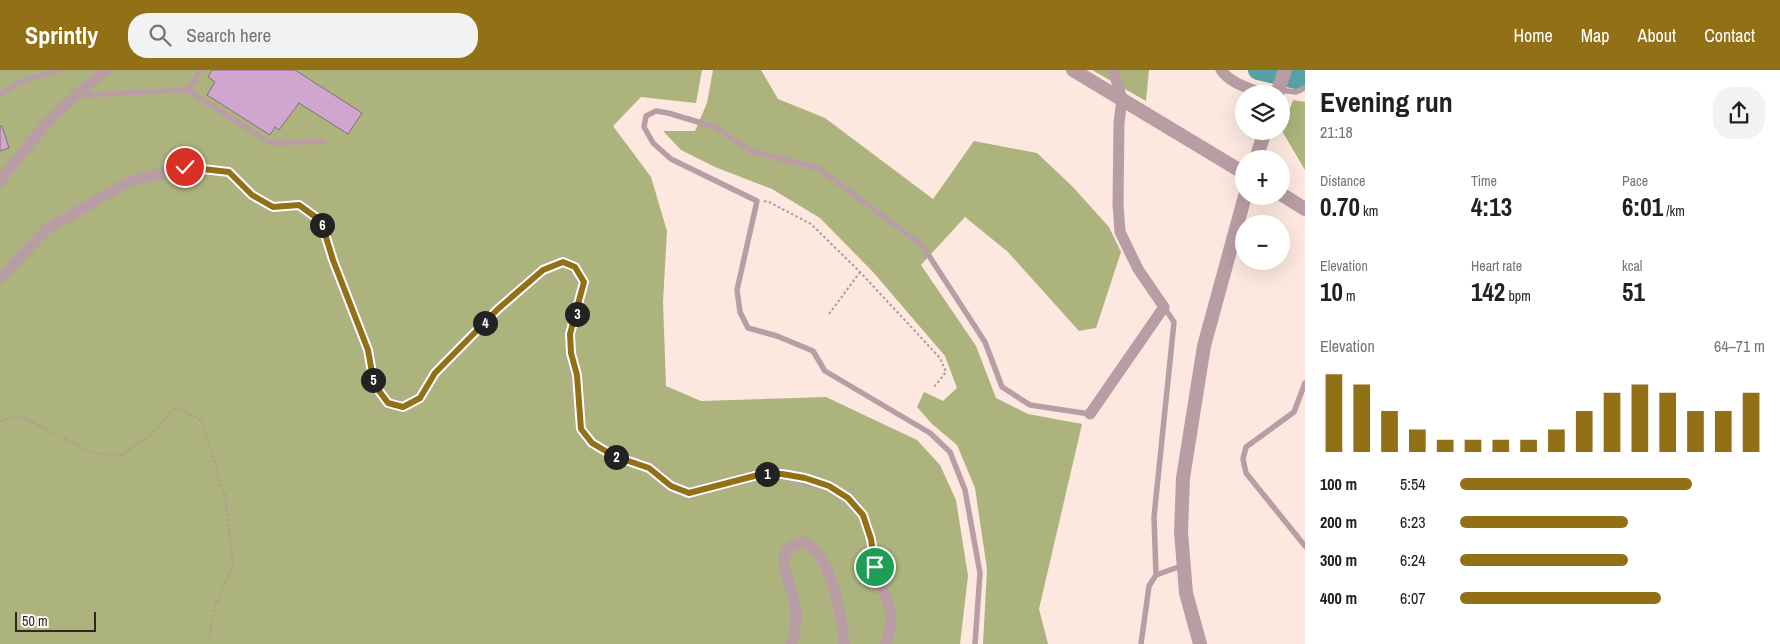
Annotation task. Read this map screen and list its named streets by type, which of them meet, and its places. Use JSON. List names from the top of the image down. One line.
{"scale_bar":"50 m","page":{"header":"Sprintly","search":"Search here","nav":["Home","Map","About","Contact"],"heading":["Evening run","21:18"],"map_buttons":["+","−"],"stats":[["Distance","0.70 km"],["Time","4:13"],["Pace","6:01 /km"],["Elevation","10 m"],["Heart rate","142 bpm"],["kcal","51"]],"pins":["6","3","4","5","2","1"],"chart":["Elevation","64–71 m"],"list":[{"name":"100 m","note":"5:54"},{"name":"200 m","note":"6:23"},{"name":"300 m","note":"6:24"},{"name":"400 m","note":"6:07"}],"scale":"50 m"}}
